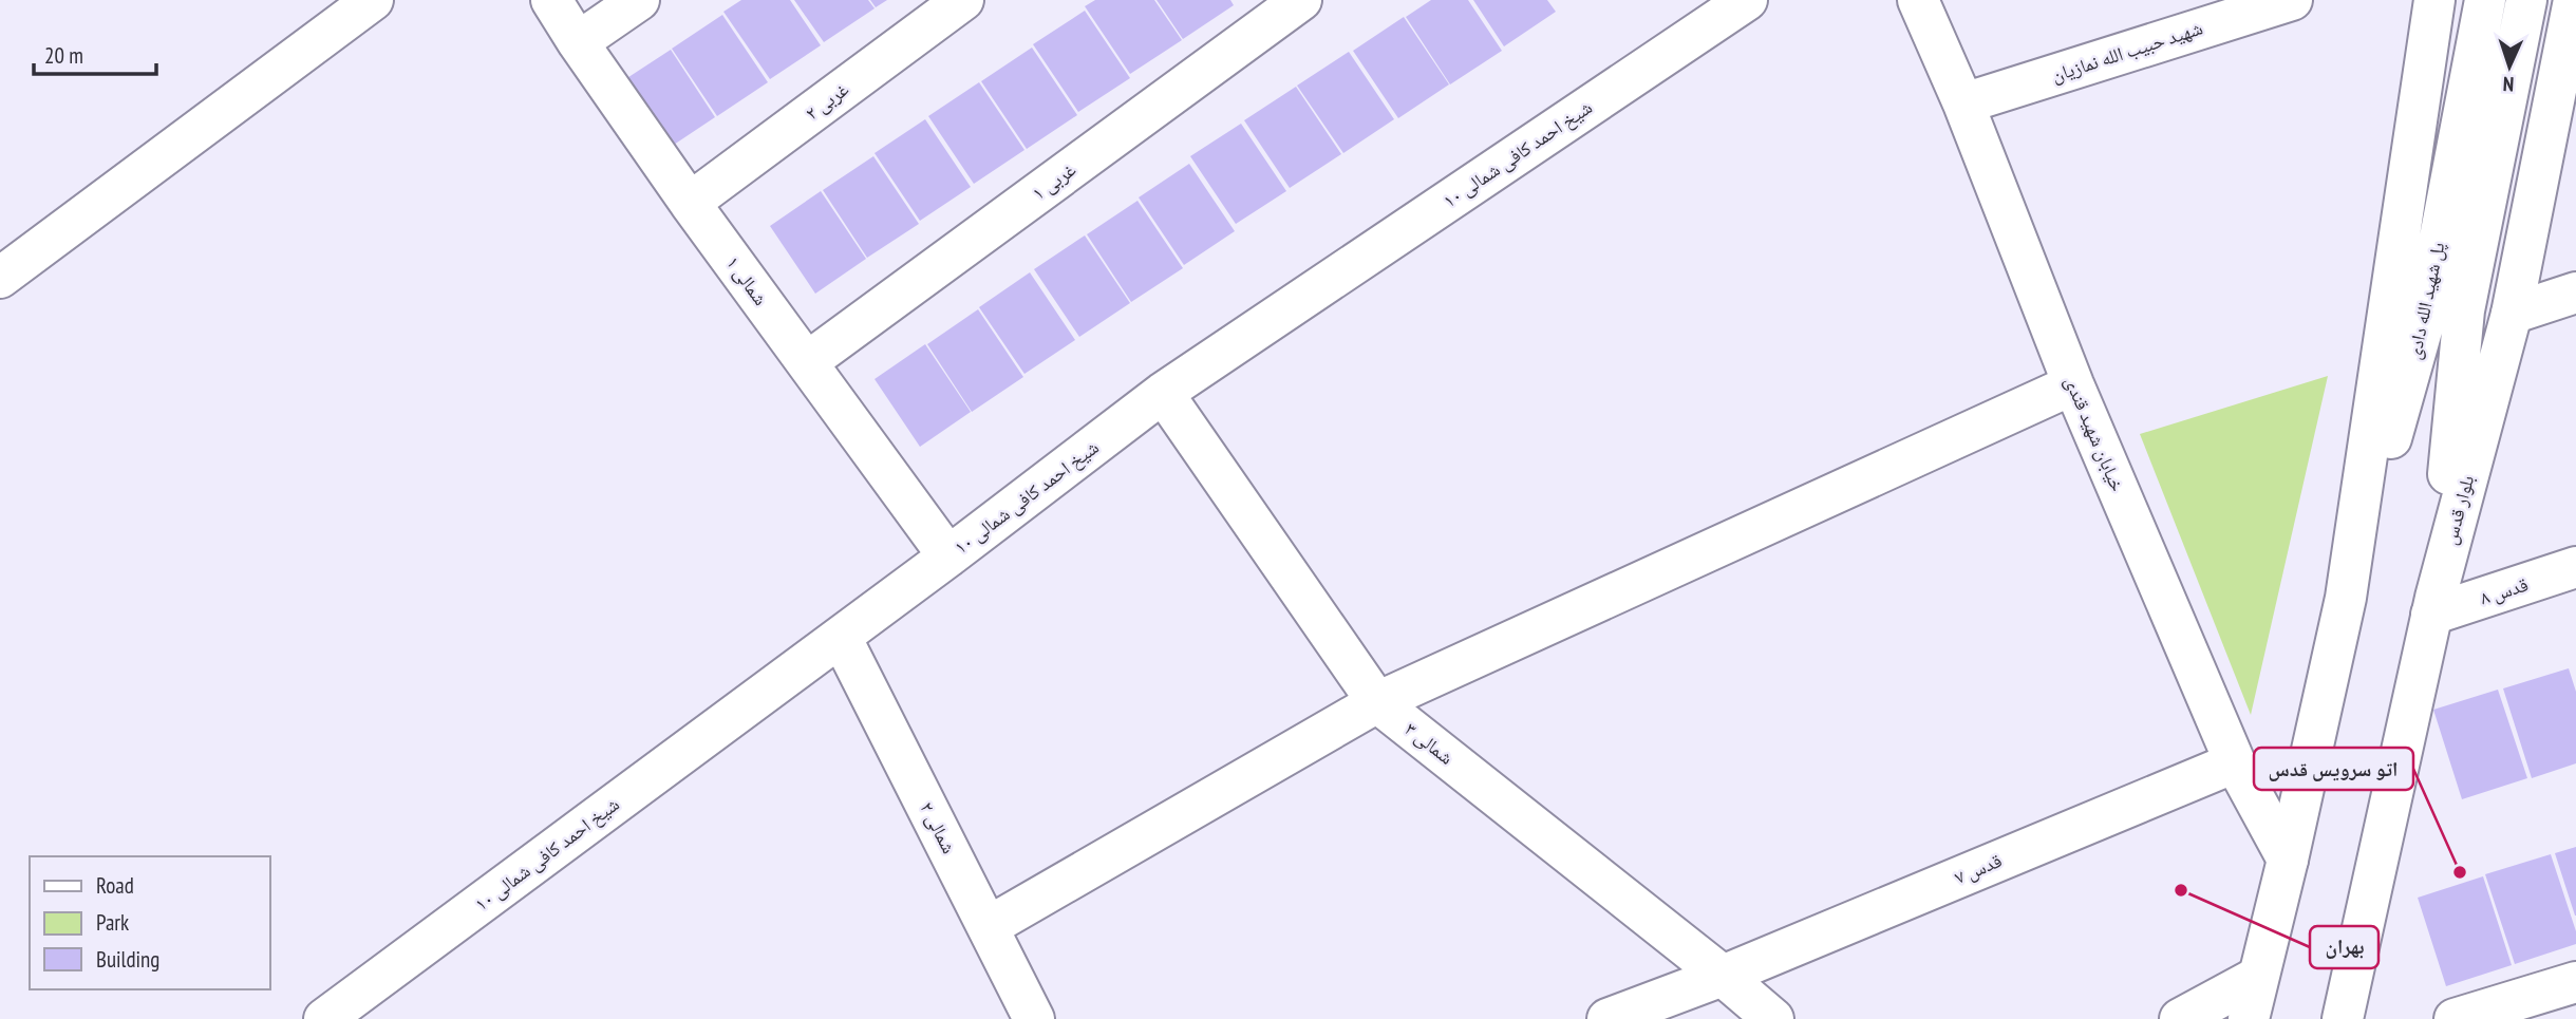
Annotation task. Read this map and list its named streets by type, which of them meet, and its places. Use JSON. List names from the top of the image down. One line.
{"streets":{"street":["شهید حبیب الله نمازیان","۲ غربی","شیخ احمد کافی شمالی ۱۰","۱ غربی","۱ شمالی","پل شهید الله دادی","خیابان شهید قندی","بلوار قدس","قدس ۸","شمالی ۳","شمالی ۲","قدس ۷"]},"crossings":[["شهید حبیب الله نمازیان","خیابان شهید قندی"],["۲ غربی","۱ شمالی"],["شیخ احمد کافی شمالی ۱۰","۱ شمالی"],["شیخ احمد کافی شمالی ۱۰","شمالی ۳"],["شیخ احمد کافی شمالی ۱۰","شمالی ۲"],["۱ غربی","۱ شمالی"],["پل شهید الله دادی","بلوار قدس"],["پل شهید الله دادی","قدس ۸"],["خیابان شهید قندی","قدس ۷"],["بلوار قدس","قدس ۸"],["شمالی ۳","قدس ۷"]],"places":["اتو سرویس قدس","بهران"],"legend":["Road","Park","Building"],"scale_bar":"20 m","north":"bottom"}
